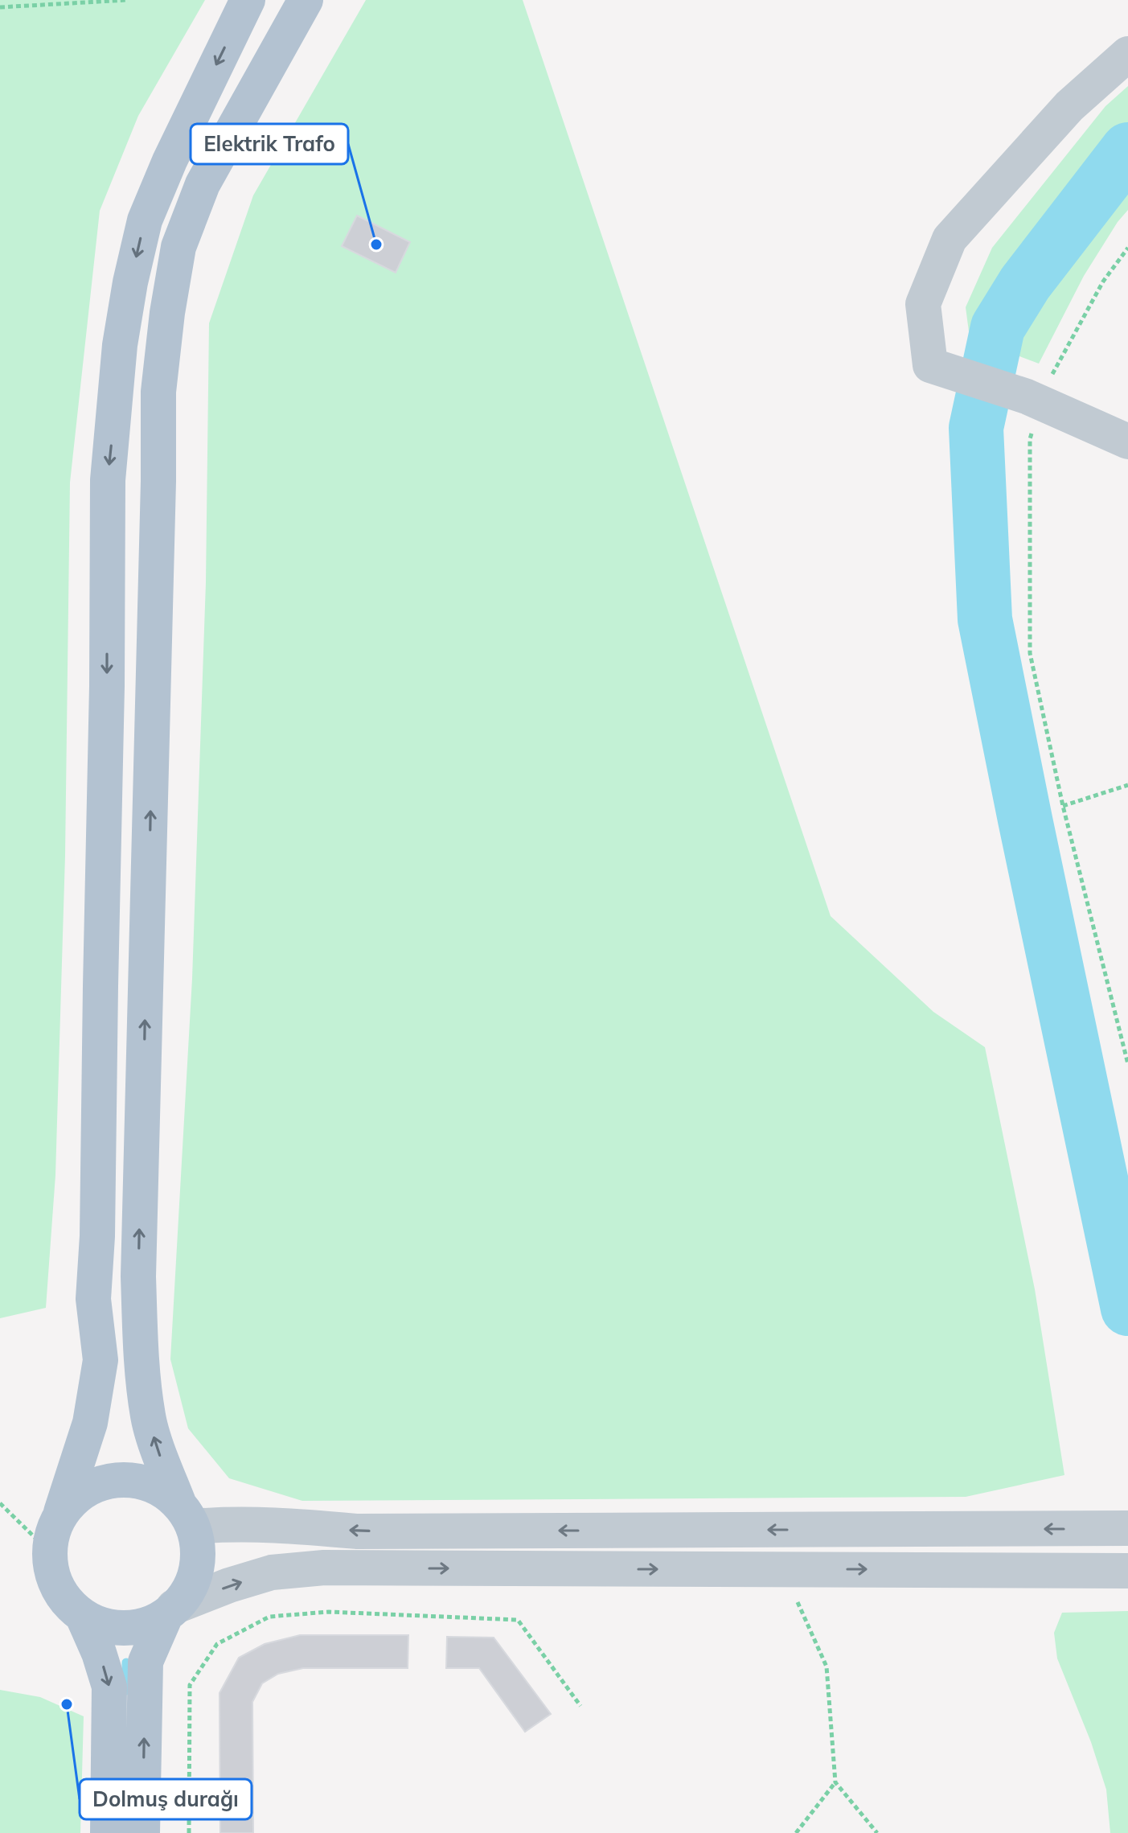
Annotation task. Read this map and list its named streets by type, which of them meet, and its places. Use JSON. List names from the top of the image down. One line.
{"places":["Elektrik Trafo","Dolmuş durağı"]}
